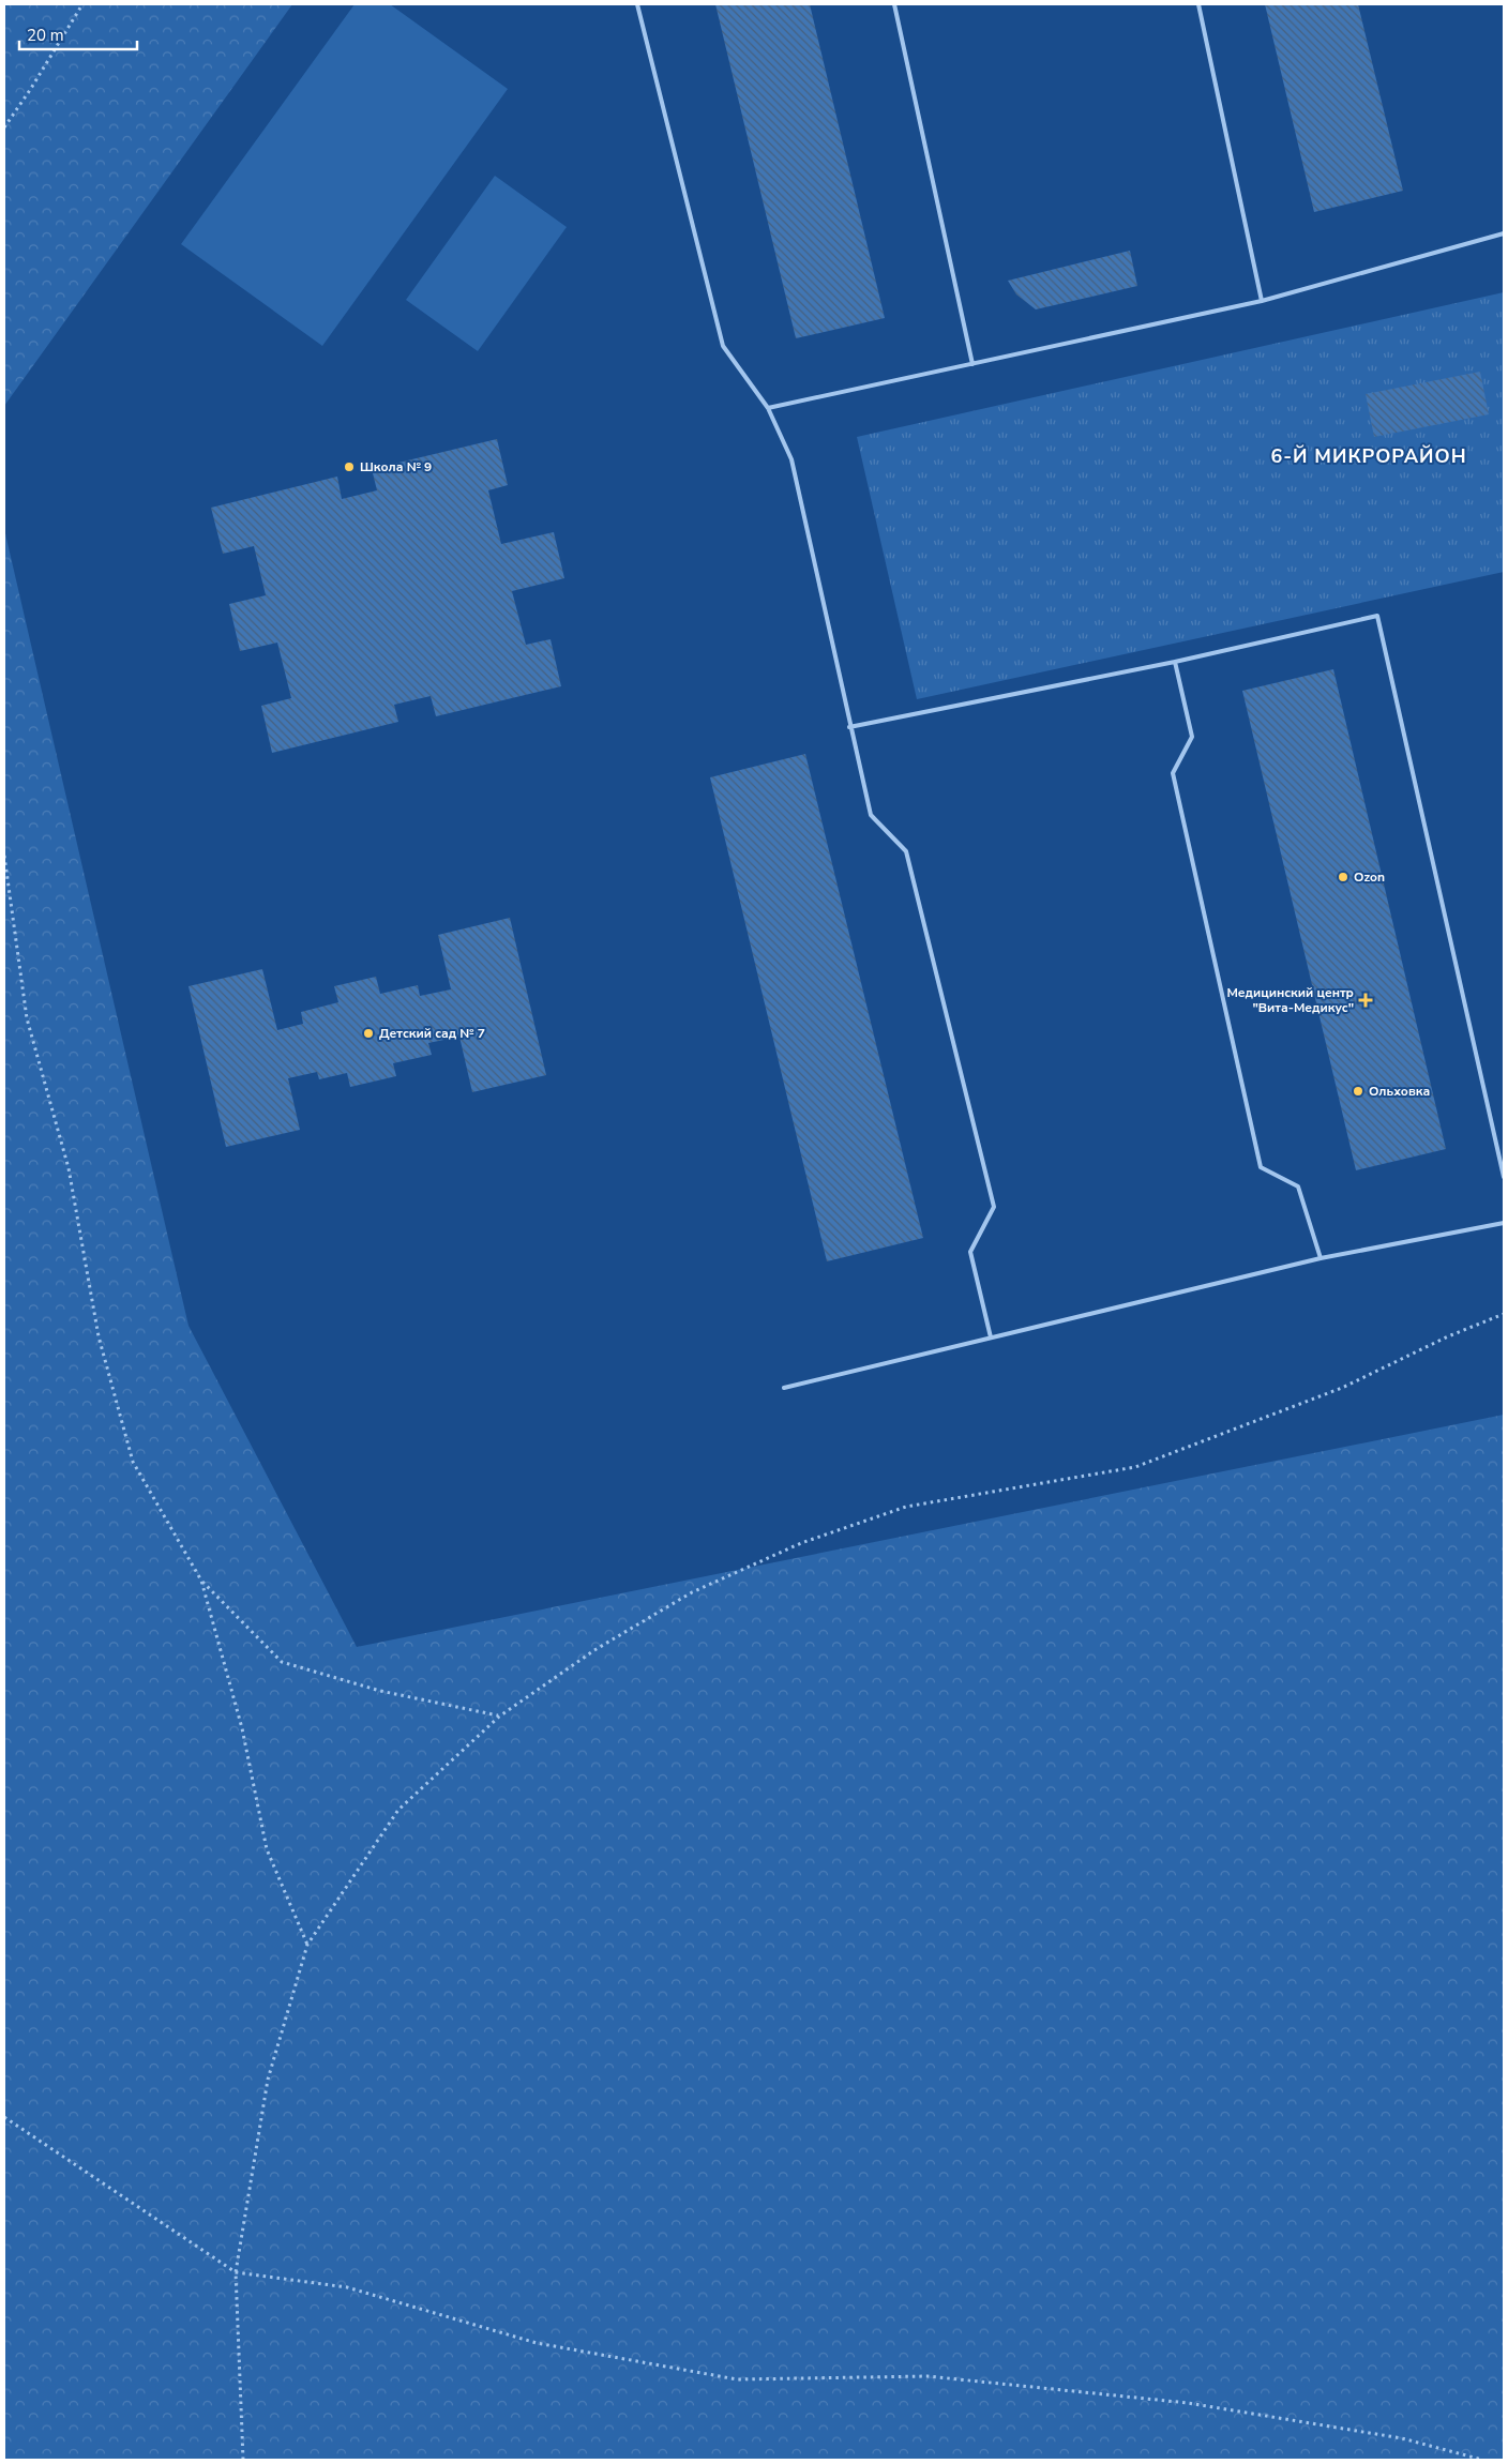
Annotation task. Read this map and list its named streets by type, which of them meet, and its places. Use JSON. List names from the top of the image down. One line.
{"districts":["6-Й МИКРОРАЙОН"],"places":{"other":["Школа № 9","Ozon","Детский сад № 7","Ольховка"],"health":["Медицинский центр \"Вита-Медикус\""]},"scale_bar":"20 m"}
